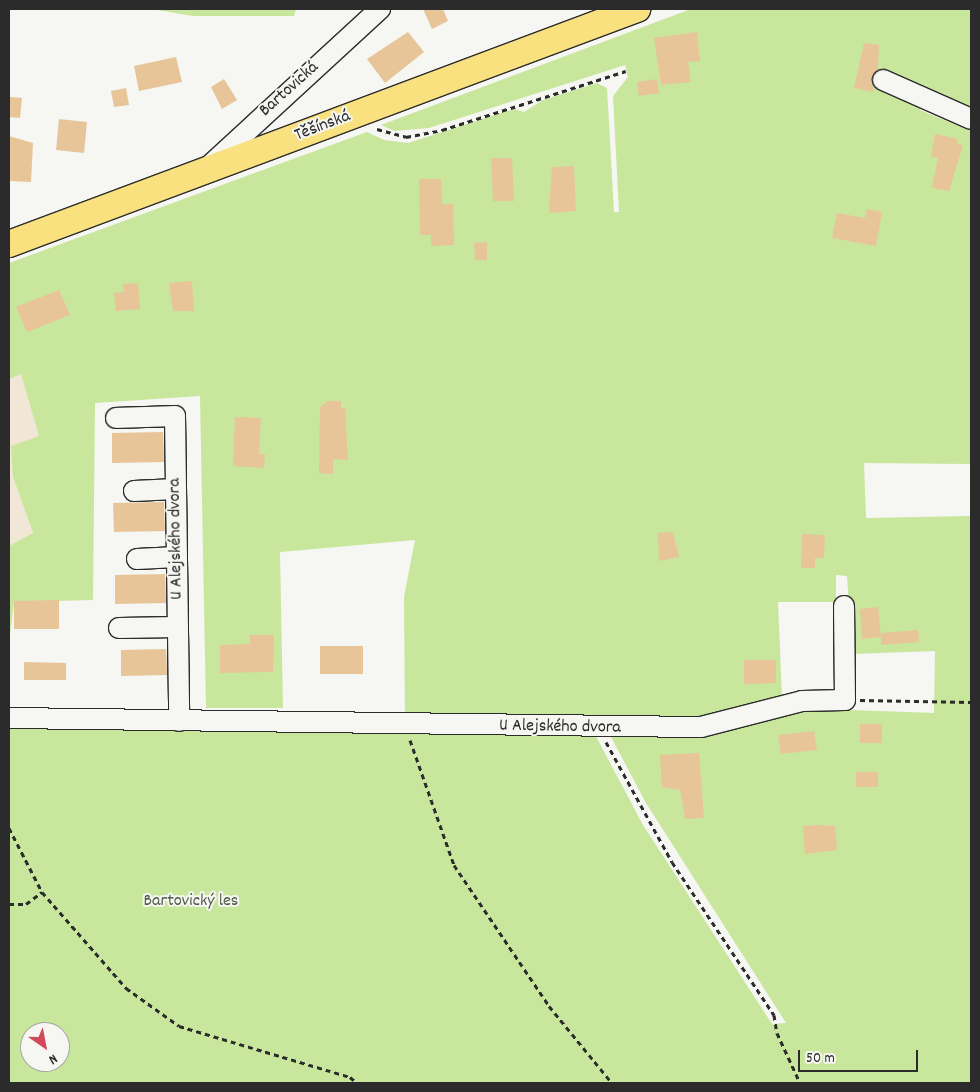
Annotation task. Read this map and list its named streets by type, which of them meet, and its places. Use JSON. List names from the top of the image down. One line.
{"streets":{"main road":["Těšínská"],"street":["Bartovická","U Alejského dvora"]},"crossings":[["Bartovická","Těšínská"]],"parks":["Bartovický les"],"scale_bar":"50 m","north":"bottom right"}
